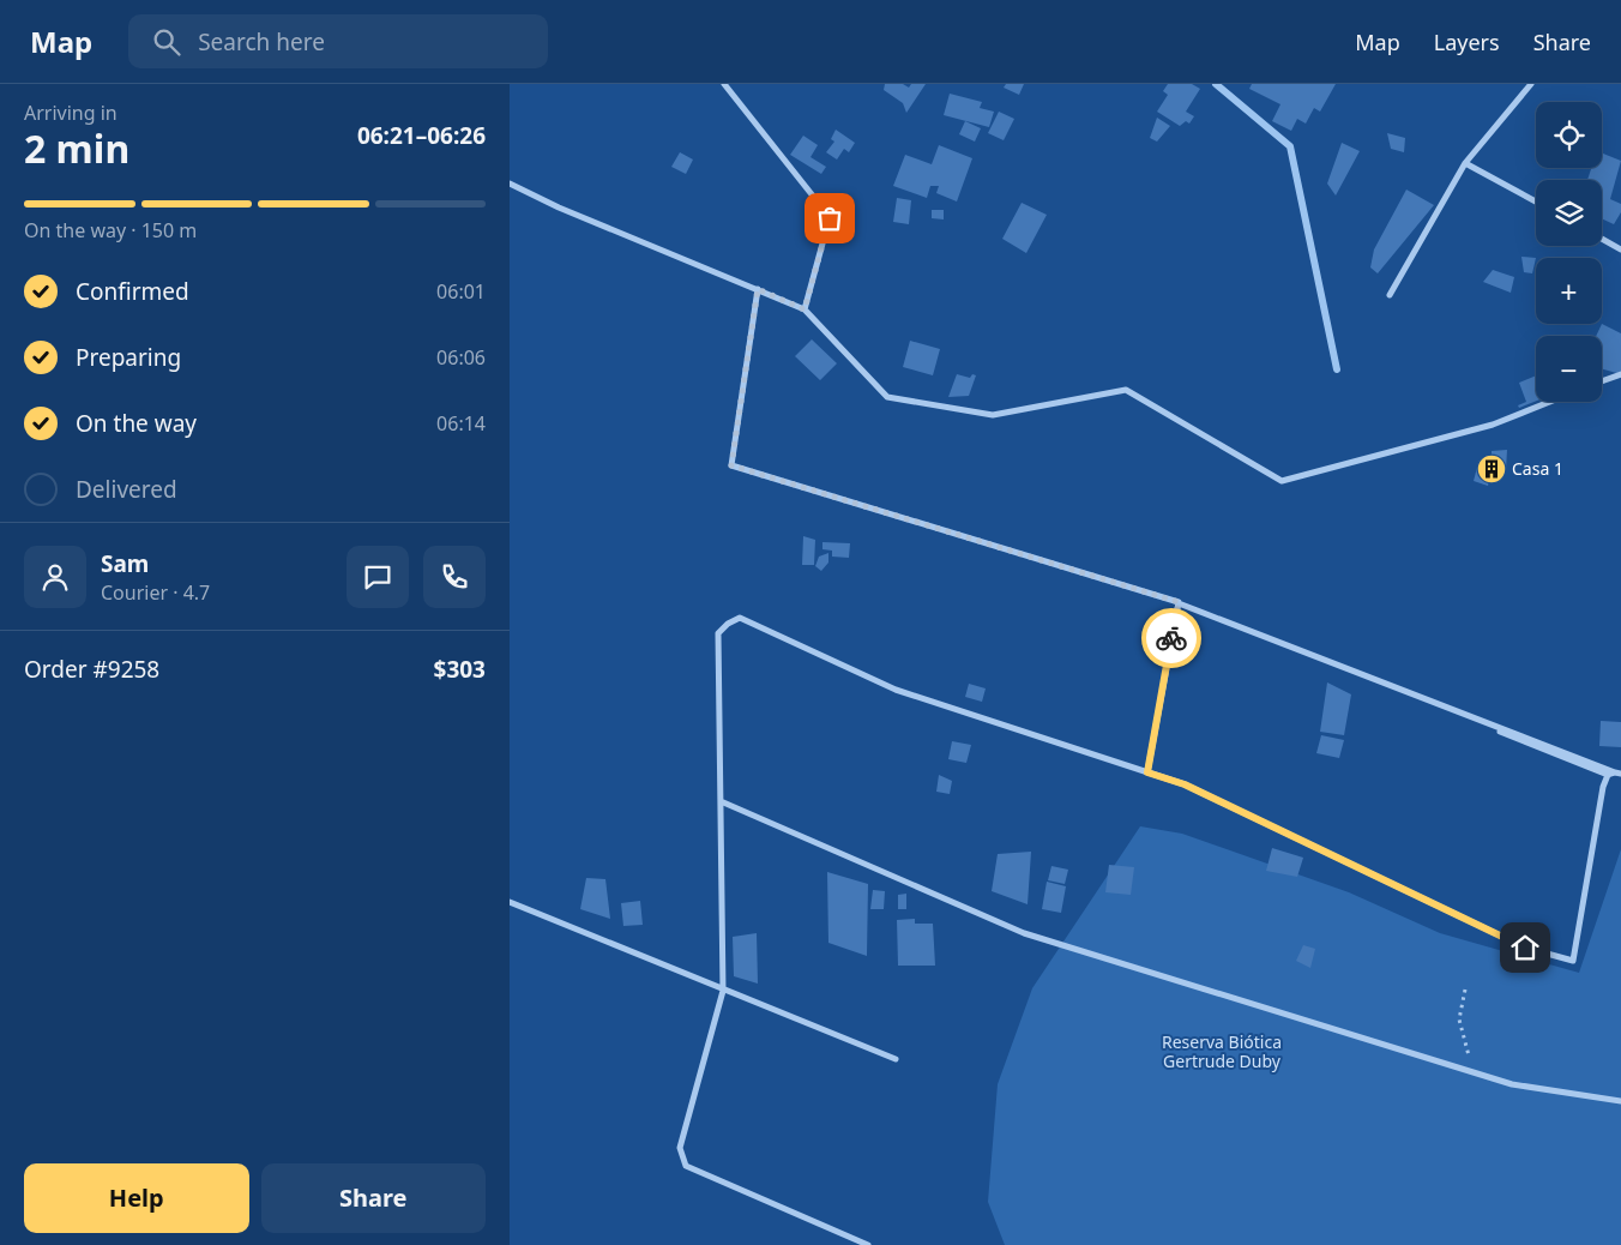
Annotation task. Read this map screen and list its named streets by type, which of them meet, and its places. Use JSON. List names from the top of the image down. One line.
{"parks":["Reserva Biótica Gertrude Duby"],"places":{"building":["Casa 1"]},"page":{"header":"Map","search":"Search here","nav":["Map","Layers","Share"],"heading":["2 min","Arriving in","06:21–06:26"],"panel":["Sam","Courier · 4.7","Order #9258","$303"],"map_buttons":["+","−"],"bar":"On the way · 150 m","list":[["Confirmed","06:01"],["Preparing","06:06"],["On the way","06:14"],"Delivered"],"buttons":["Help","Share"]}}
